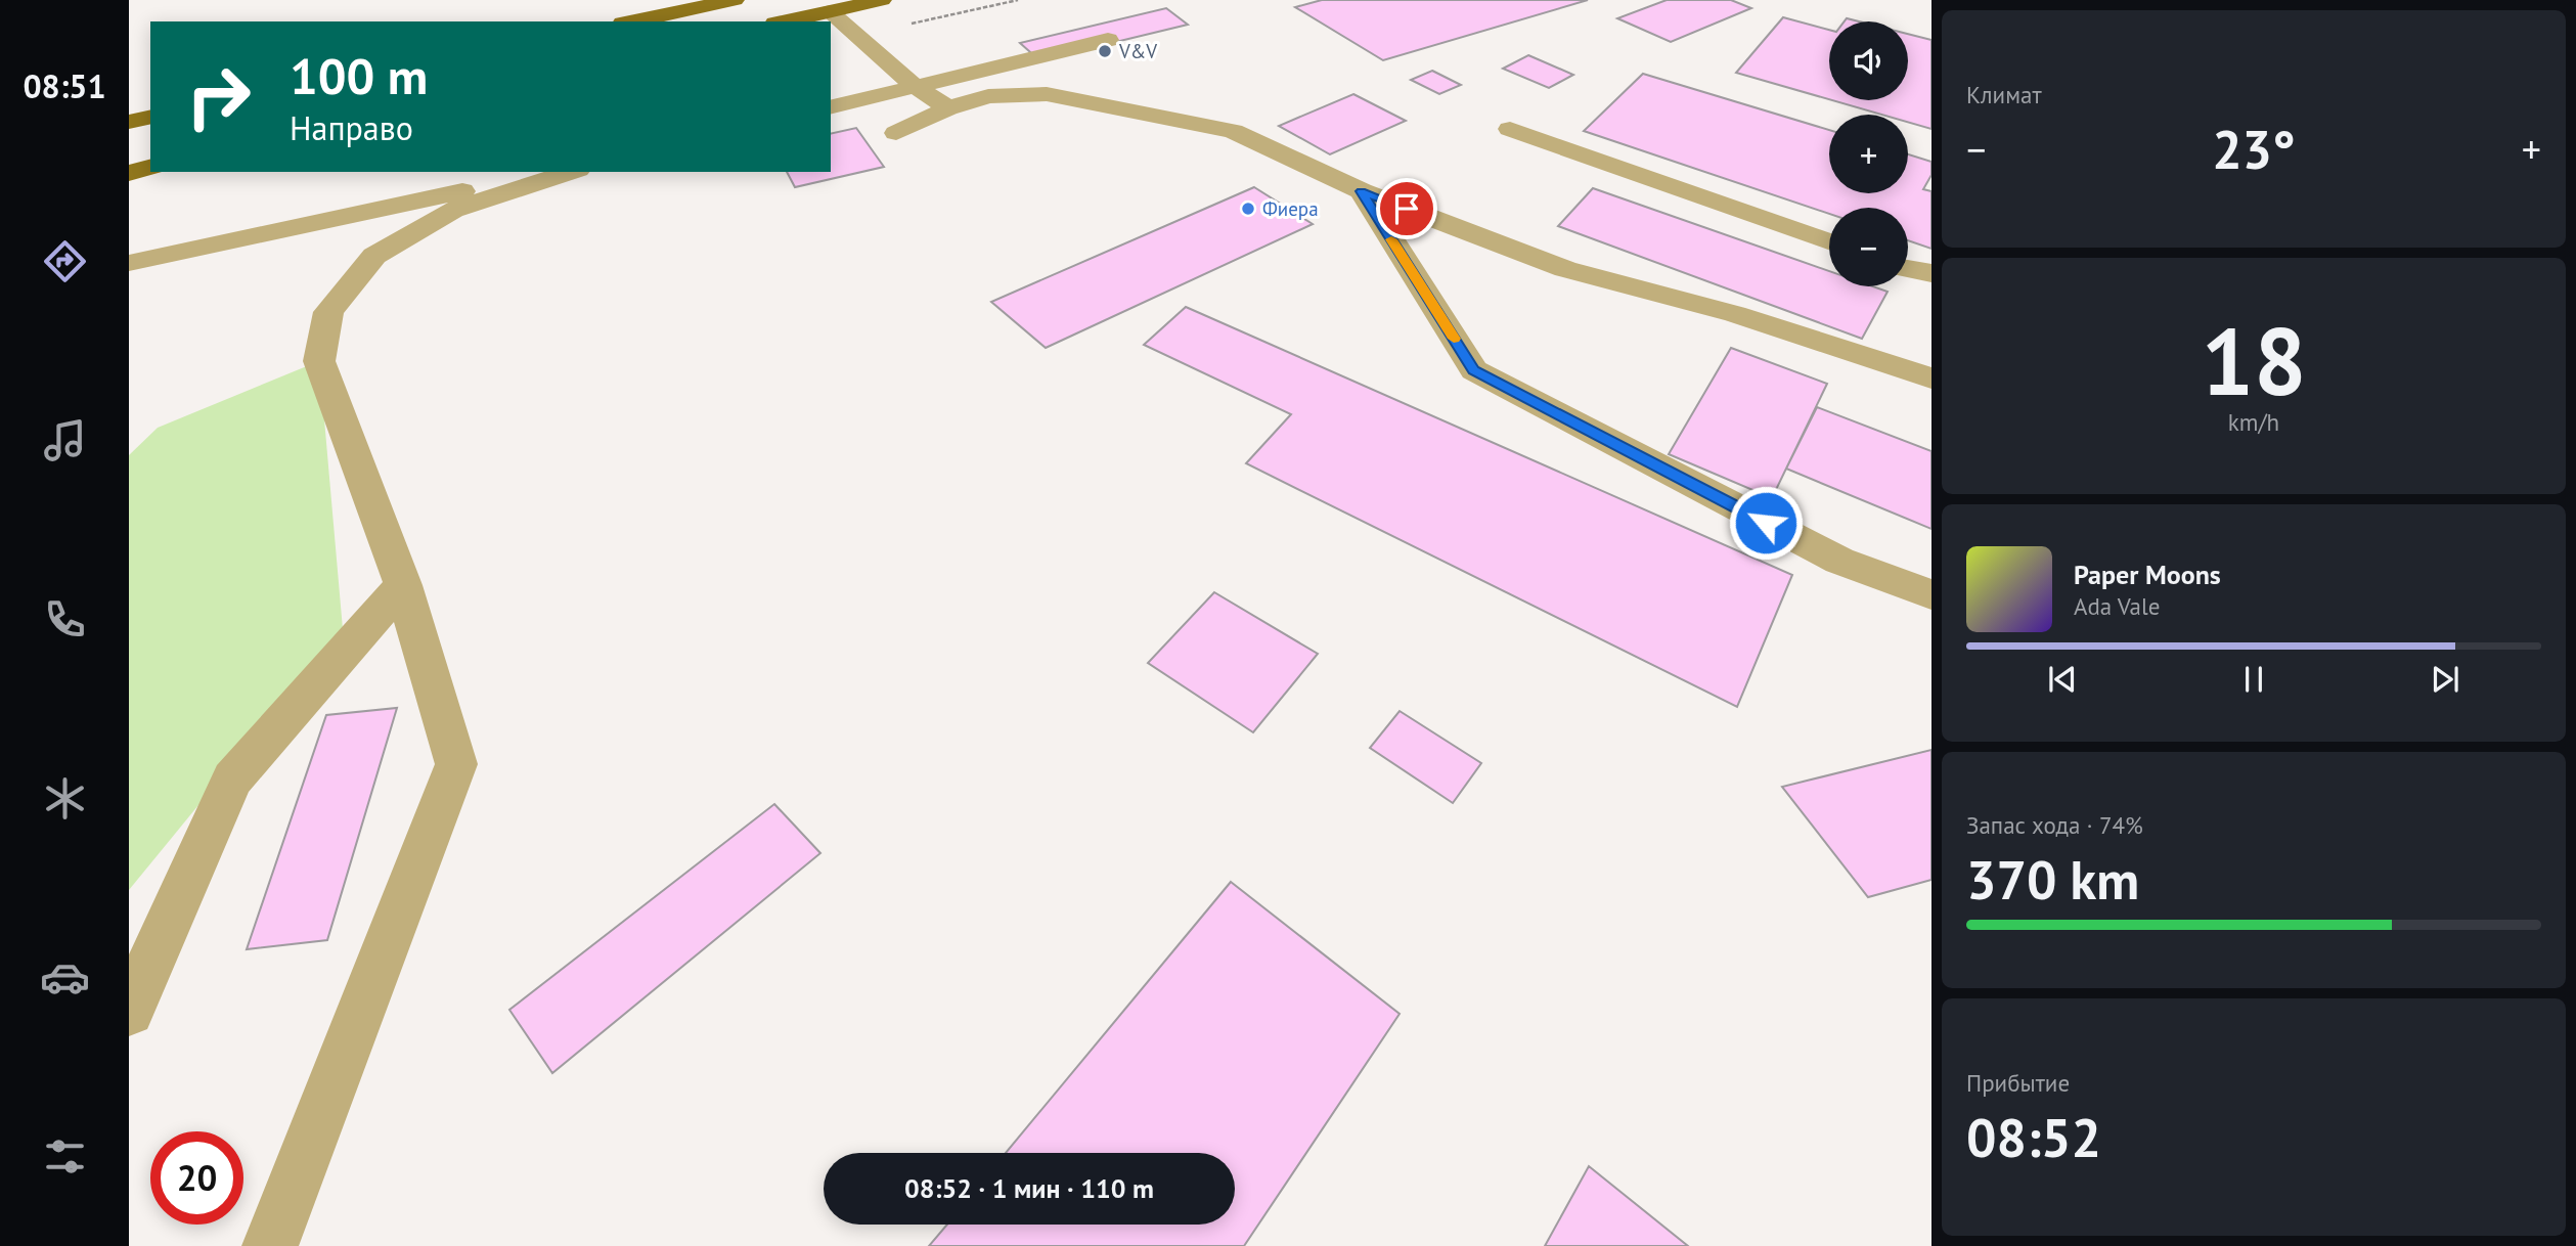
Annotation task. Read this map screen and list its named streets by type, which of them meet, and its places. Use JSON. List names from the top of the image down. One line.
{"places":["V&V","Фиера"],"page":{"tabs":"08:51","tile":["Климат",["18","km/h"],["Запас хода · 74%","370 km"],["Прибытие","08:52"]],"map_buttons":["+","−"],"turn":["100 m","Направо"],"heat":["−","23°","+"],"song":["Paper Moons","Ada Vale"],"limit":"20","trip":"08:52 · 1 мин · 110 m"}}
